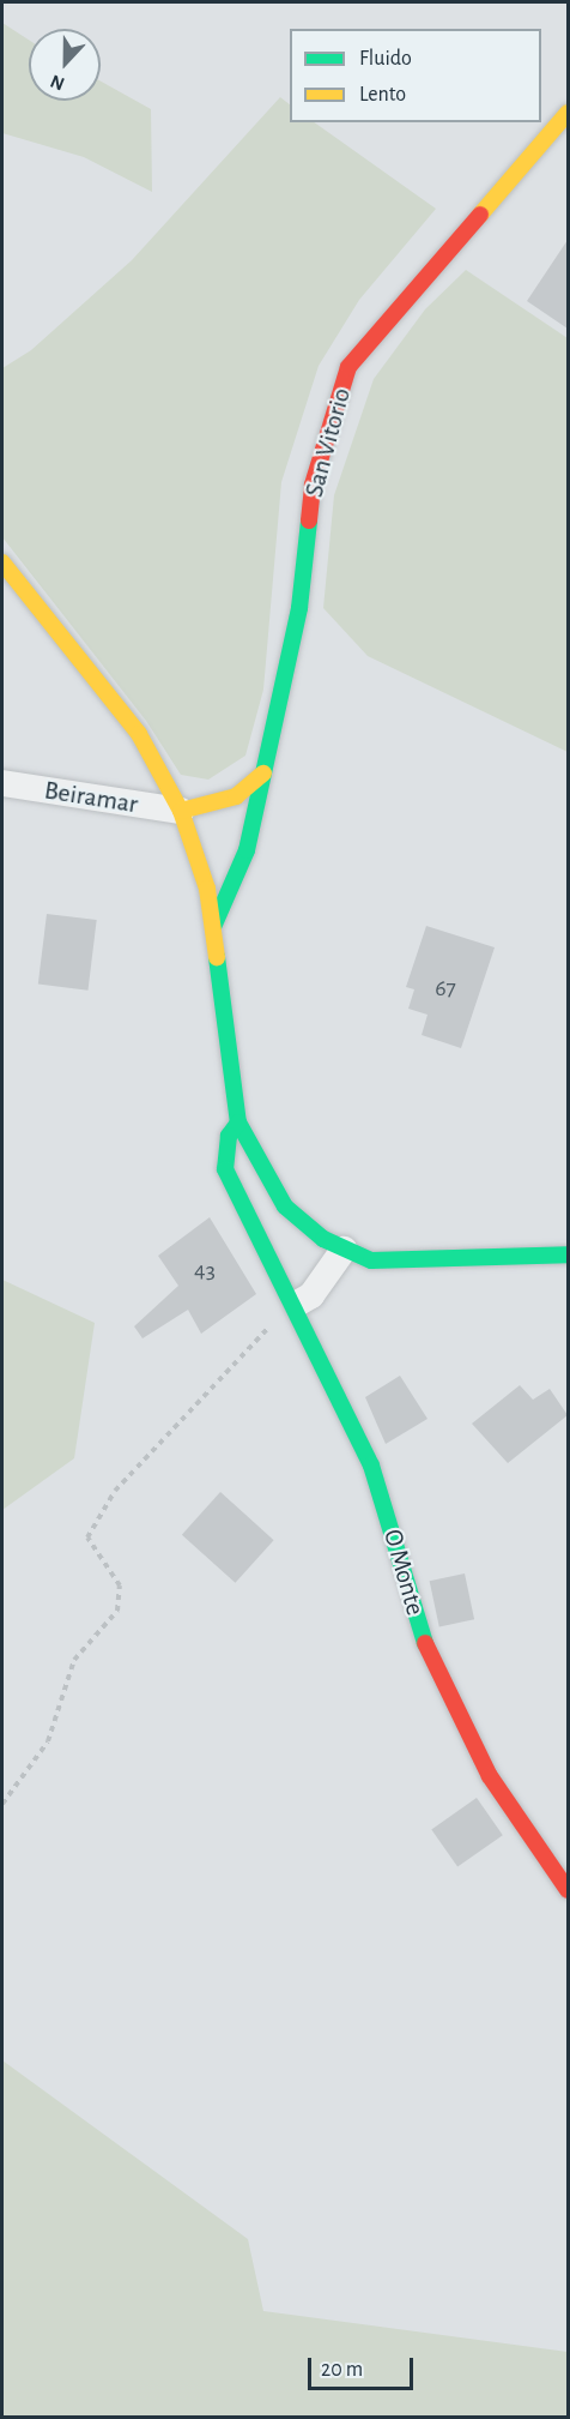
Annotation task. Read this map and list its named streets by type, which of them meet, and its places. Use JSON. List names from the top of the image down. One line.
{"streets":{"street":["San Vitorio","Beiramar","O Monte"]},"house_numbers":["67","43"],"legend":["Fluido","Lento"],"scale_bar":"20 m","north":"bottom"}
